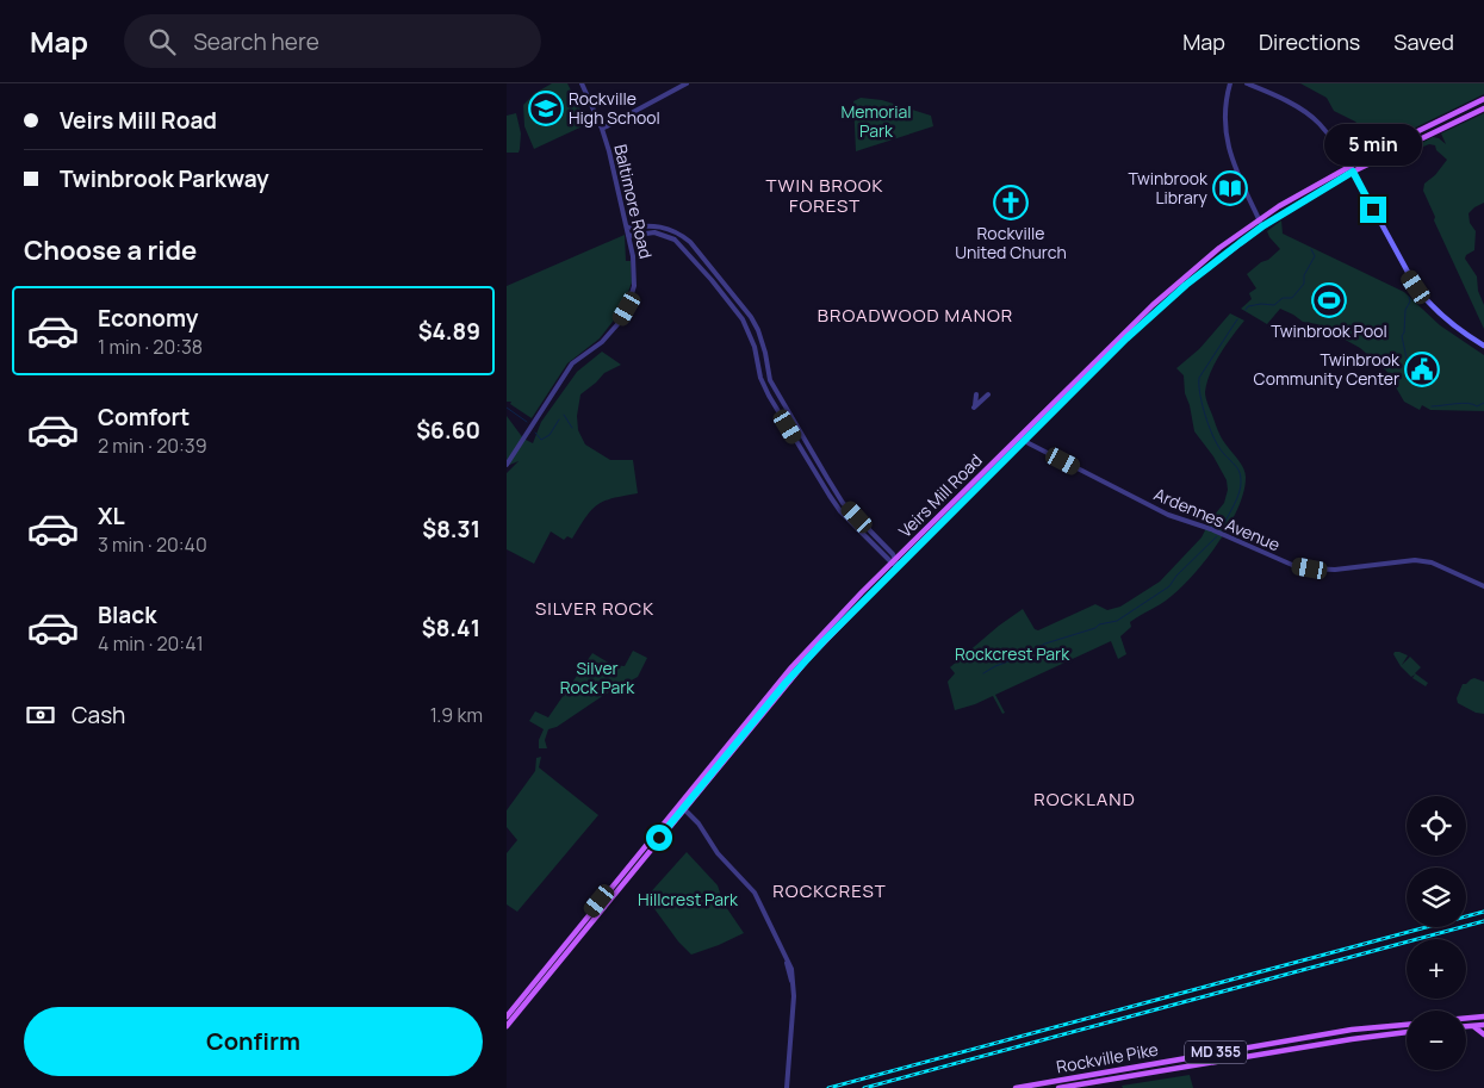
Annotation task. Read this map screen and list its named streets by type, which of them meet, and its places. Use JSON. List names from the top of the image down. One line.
{"streets":{"main road":["Veirs Mill Road","MD 355","Rockville Pike"],"street":["Baltimore Road","Ardennes Avenue"]},"crossings":[["Veirs Mill Road","Ardennes Avenue"]],"districts":["TWIN BROOK FOREST","BROADWOOD MANOR","SILVER ROCK","ROCKLAND","ROCKCREST"],"parks":["Memorial Park","Rockcrest Park","Silver Rock Park","Hillcrest Park"],"places":{"school or university":["Rockville High School"],"library":["Twinbrook Library"],"church":["Rockville United Church"],"sports":["Twinbrook Pool"],"public building":["Twinbrook Community Center"]},"page":{"header":"Map","search":"Search here","nav":["Map","Directions","Saved"],"banner":["Veirs Mill Road","Twinbrook Parkway"],"bubble":"5 min","heading":"Choose a ride","list":[{"name":"Economy","note":"1 min · 20:38","value":"$4.89"},{"name":"Comfort","note":"2 min · 20:39","value":"$6.60"},{"name":"XL","note":"3 min · 20:40","value":"$8.31"},{"name":"Black","note":"4 min · 20:41","value":"$8.41"}],"pay":["Cash","1.9 km"],"map_buttons":["+","−"],"buttons":"Confirm"}}
